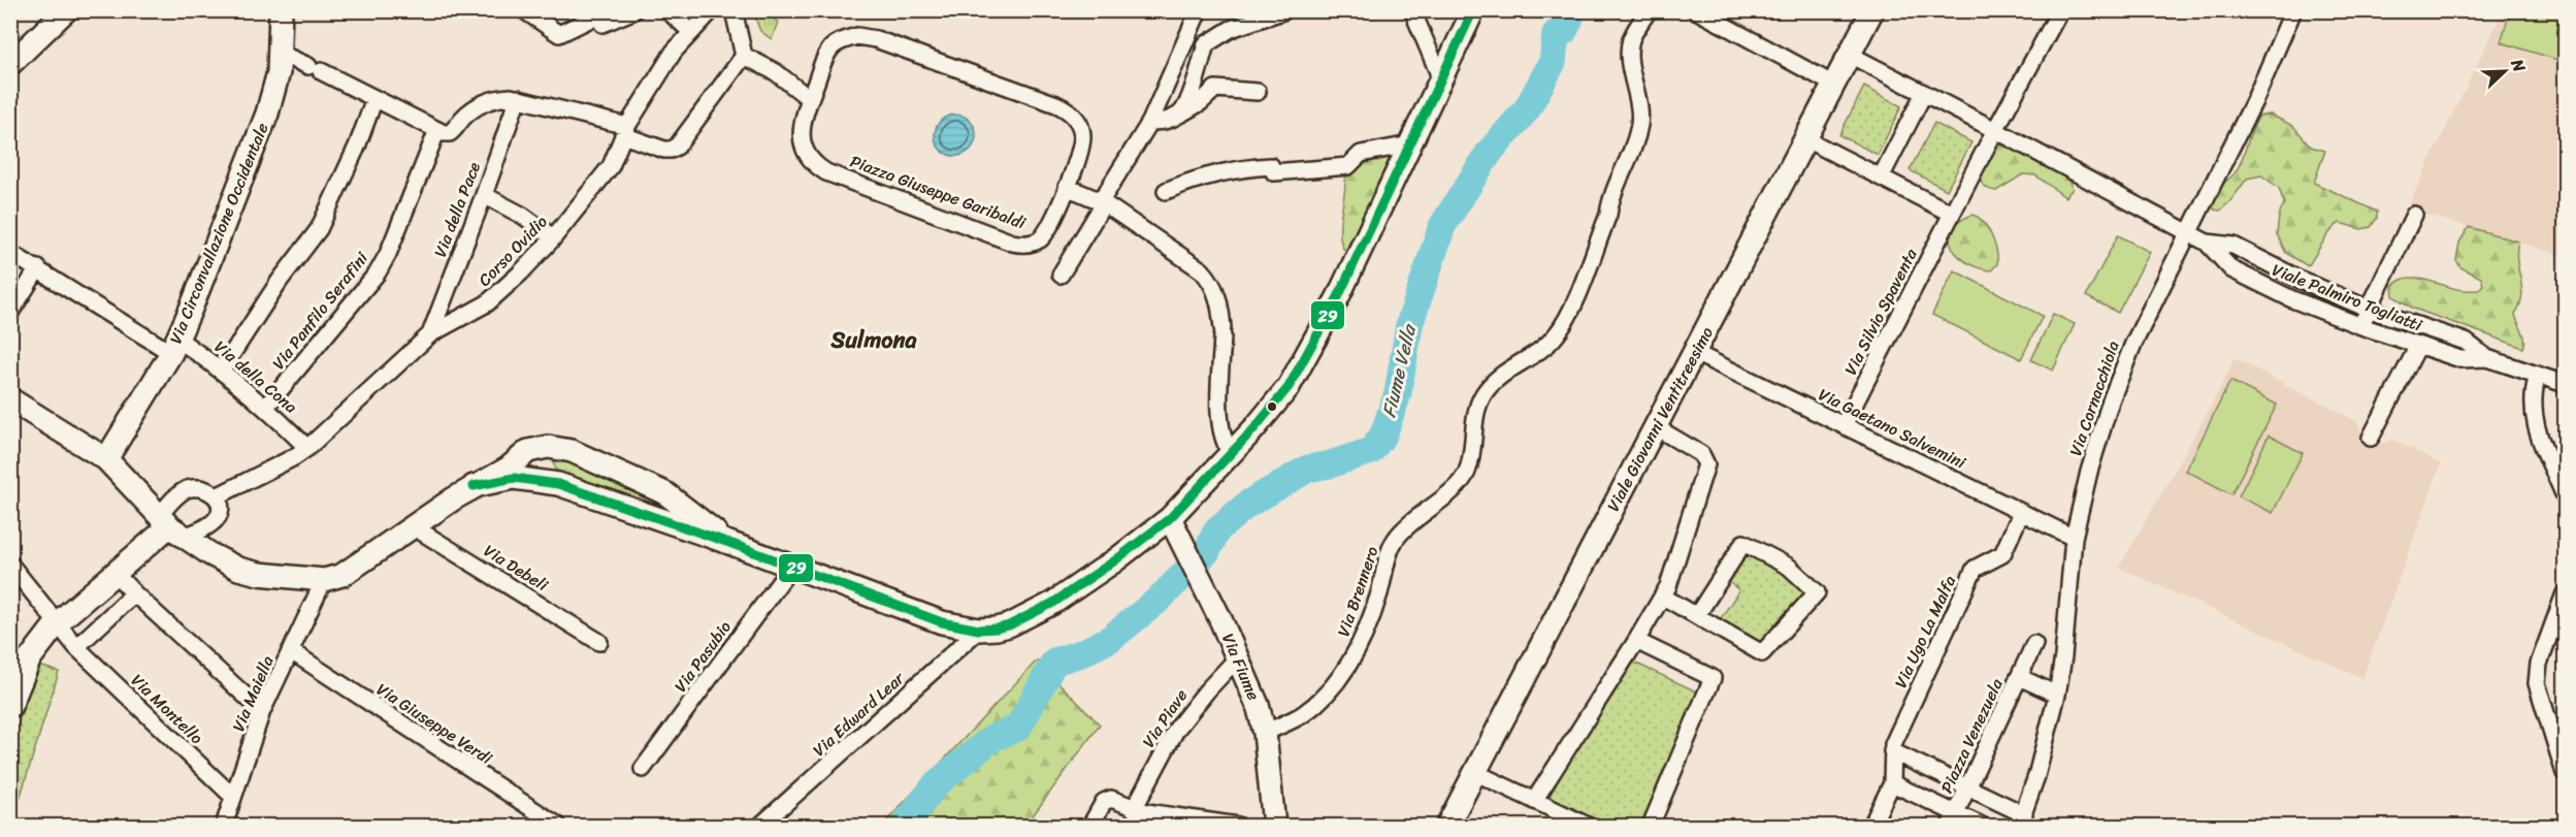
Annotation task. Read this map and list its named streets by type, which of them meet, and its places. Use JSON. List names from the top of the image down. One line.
{"streets":{"street":["Piazza Giuseppe Garibaldi","Via della Pace","Via Circonvallazione Occidentale","Corso Ovidio","Viale Palmiro Togliatti","Via Panfilo Serafini","Via Silvio Spaventa","Via della Cona","Via Cornacchiola","Viale Giovanni Ventitreesimo","Via Gaetano Salvemini","Via Debeli","Via Brennero","Via Ugo La Malfa","Via Pasubio","Via Fiume","Via Maiella","Via Montello","Via Edward Lear","Via Piave","Via Giuseppe Verdi","Piazza Venezuela"]},"crossings":[["Via della Pace","Corso Ovidio"],["Via Circonvallazione Occidentale","Via della Cona"],["Corso Ovidio","Via della Cona"],["Viale Palmiro Togliatti","Via Silvio Spaventa"],["Viale Palmiro Togliatti","Via Cornacchiola"],["Viale Palmiro Togliatti","Viale Giovanni Ventitreesimo"],["Via Panfilo Serafini","Via della Cona"],["Via Silvio Spaventa","Via Gaetano Salvemini"],["Via Cornacchiola","Via Gaetano Salvemini"],["Via Cornacchiola","Piazza Venezuela"],["Viale Giovanni Ventitreesimo","Via Gaetano Salvemini"],["Via Gaetano Salvemini","Via Ugo La Malfa"],["Via Brennero","Via Fiume"],["Via Ugo La Malfa","Piazza Venezuela"],["Via Fiume","Via Piave"],["Via Maiella","Via Montello"],["Via Maiella","Via Giuseppe Verdi"]],"districts":["Sulmona"],"water":["Fiume Vella"],"lines":["transit line 29"],"north":"top right"}
